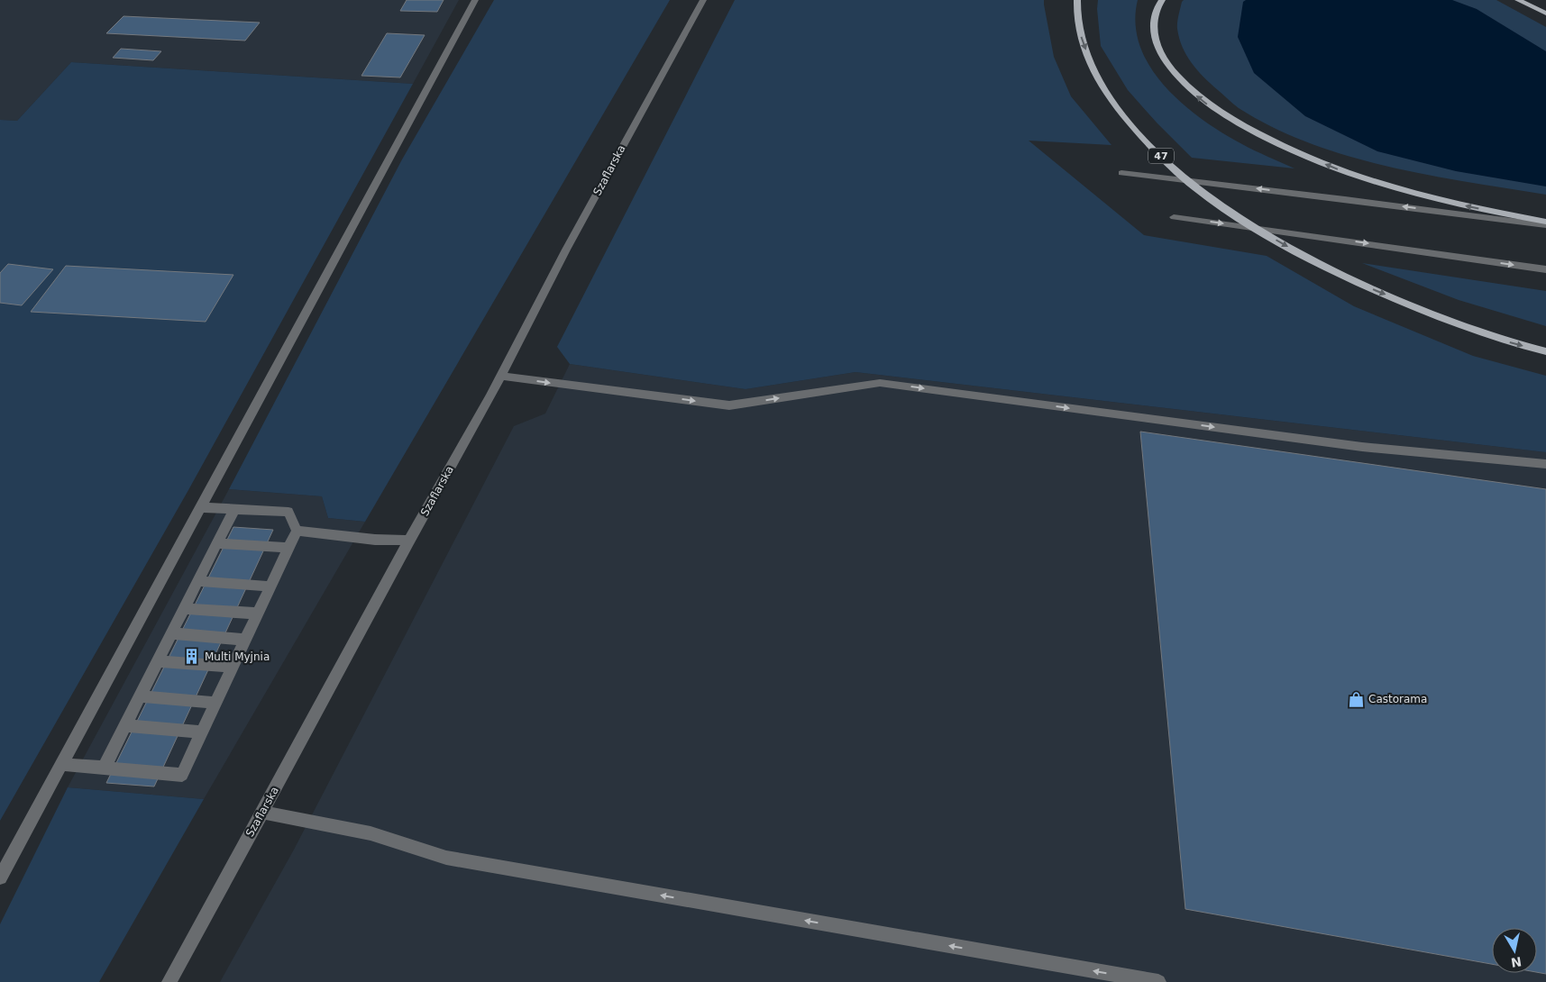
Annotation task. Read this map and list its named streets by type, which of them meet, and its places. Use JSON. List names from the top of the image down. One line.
{"streets":{"main road":["47"],"street":["Szaflarska"]},"places":{"building":["Multi Myjnia"],"shop":["Castorama"]},"north":"bottom"}
